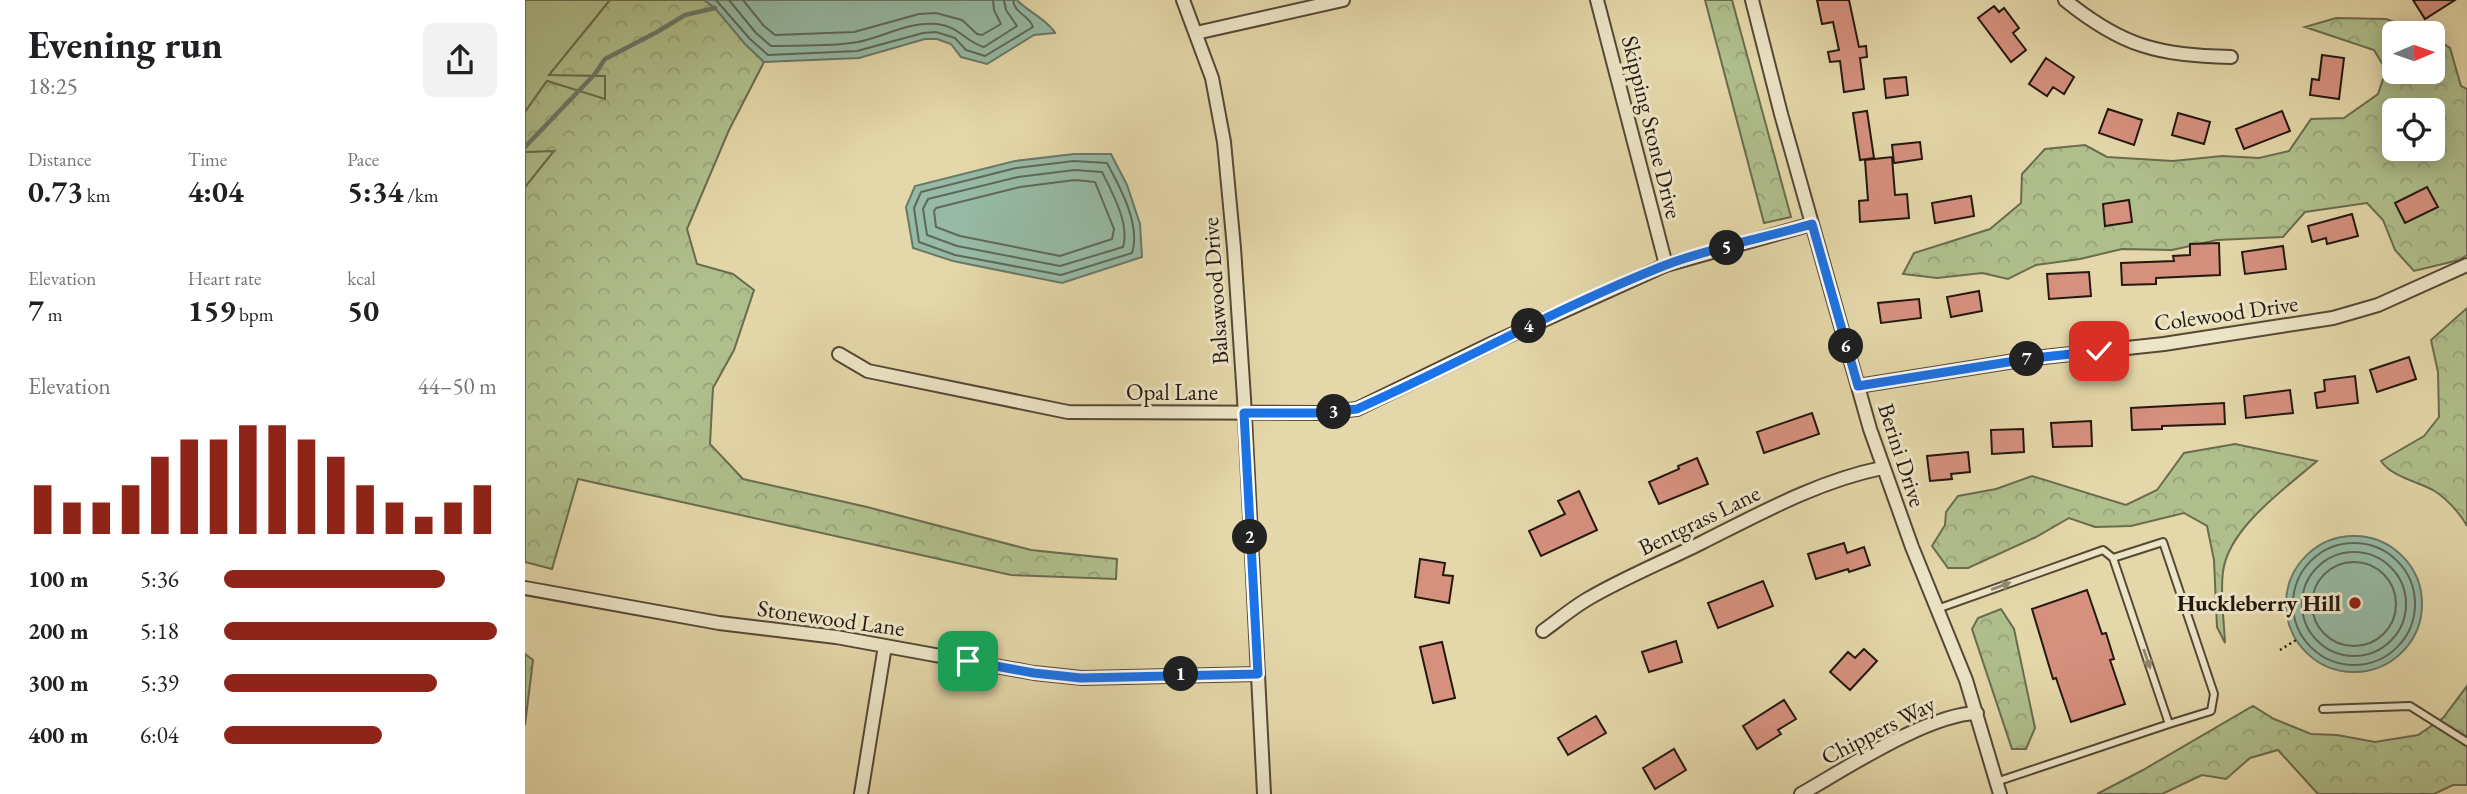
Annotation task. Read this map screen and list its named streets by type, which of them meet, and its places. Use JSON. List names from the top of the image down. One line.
{"streets":{"street":["Skipping Stone Drive","Balsawood Drive","Colewood Drive","Opal Lane","Berini Drive","Bentgrass Lane","Stonewood Lane","Chippers Way"]},"crossings":[["Skipping Stone Drive","Opal Lane"],["Balsawood Drive","Opal Lane"],["Balsawood Drive","Stonewood Lane"],["Colewood Drive","Berini Drive"],["Opal Lane","Berini Drive"],["Berini Drive","Bentgrass Lane"],["Berini Drive","Chippers Way"]],"places":["Huckleberry Hill"],"north":"right","page":{"heading":["Evening run","18:25"],"stats":[["Distance","0.73 km"],["Time","4:04"],["Pace","5:34 /km"],["Elevation","7 m"],["Heart rate","159 bpm"],["kcal","50"]],"pins":["5","4","6","7","3","2","1"],"chart":["Elevation","44–50 m"],"list":[{"name":"100 m","note":"5:36"},{"name":"200 m","note":"5:18"},{"name":"300 m","note":"5:39"},{"name":"400 m","note":"6:04"}]}}
